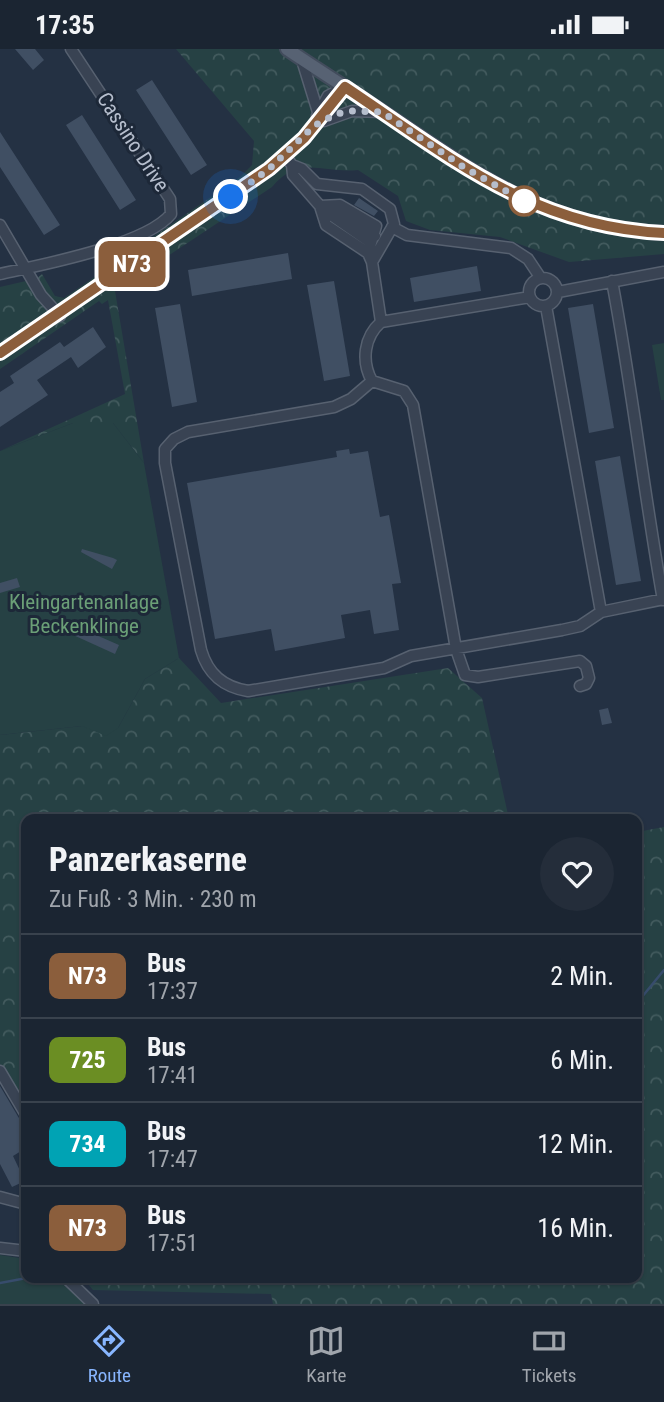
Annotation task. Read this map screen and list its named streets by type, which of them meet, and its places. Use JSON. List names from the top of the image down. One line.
{"streets":{"street":["Cassino Drive"]},"parks":["Kleingartenanlage Beckenklinge"],"lines":["bus line N73"],"page":{"status":"17:35","on_map":"N73","heading":["Panzerkaserne","Zu Fuß · 3 Min. · 230 m"],"list":[{"mark":"N73","name":"Bus","note":"17:37","value":"2 Min."},{"mark":"725","name":"Bus","note":"17:41","value":"6 Min."},{"mark":"734","name":"Bus","note":"17:47","value":"12 Min."},{"mark":"N73","name":"Bus","note":"17:51","value":"16 Min."}],"tabs":["Route","Karte","Tickets"]}}
